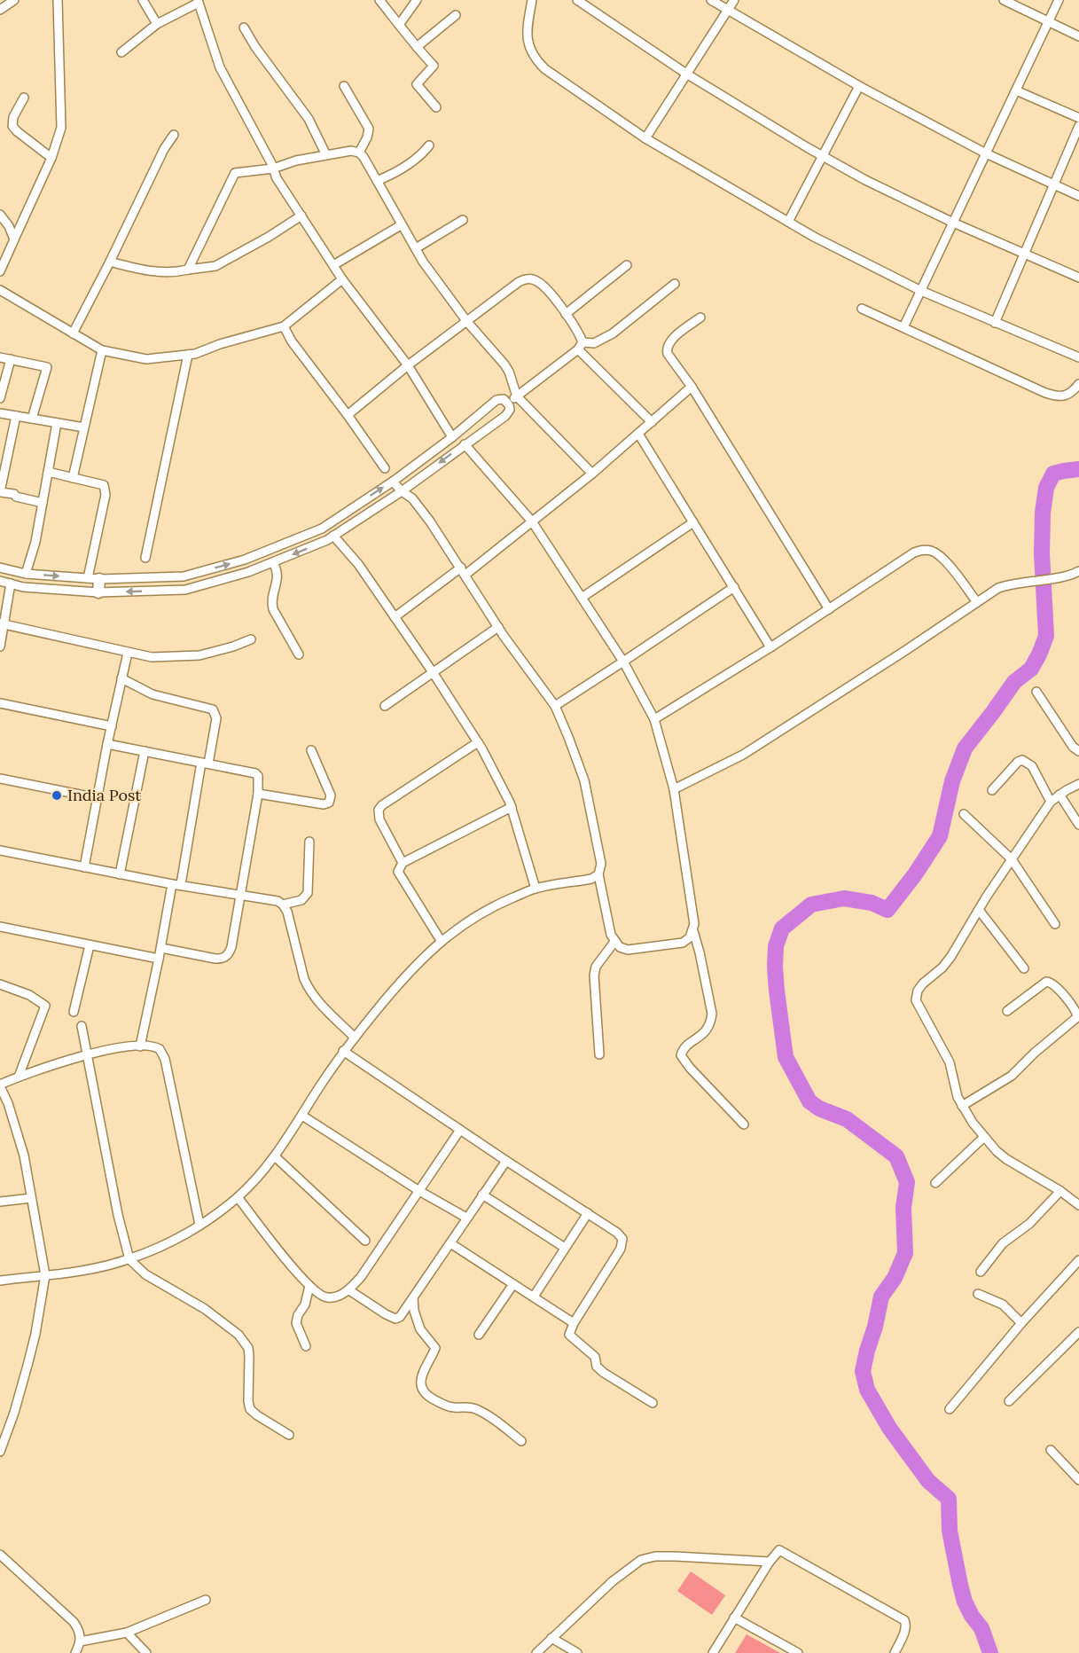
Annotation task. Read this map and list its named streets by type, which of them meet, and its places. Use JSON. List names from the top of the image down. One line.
{"places":["India Post"]}
